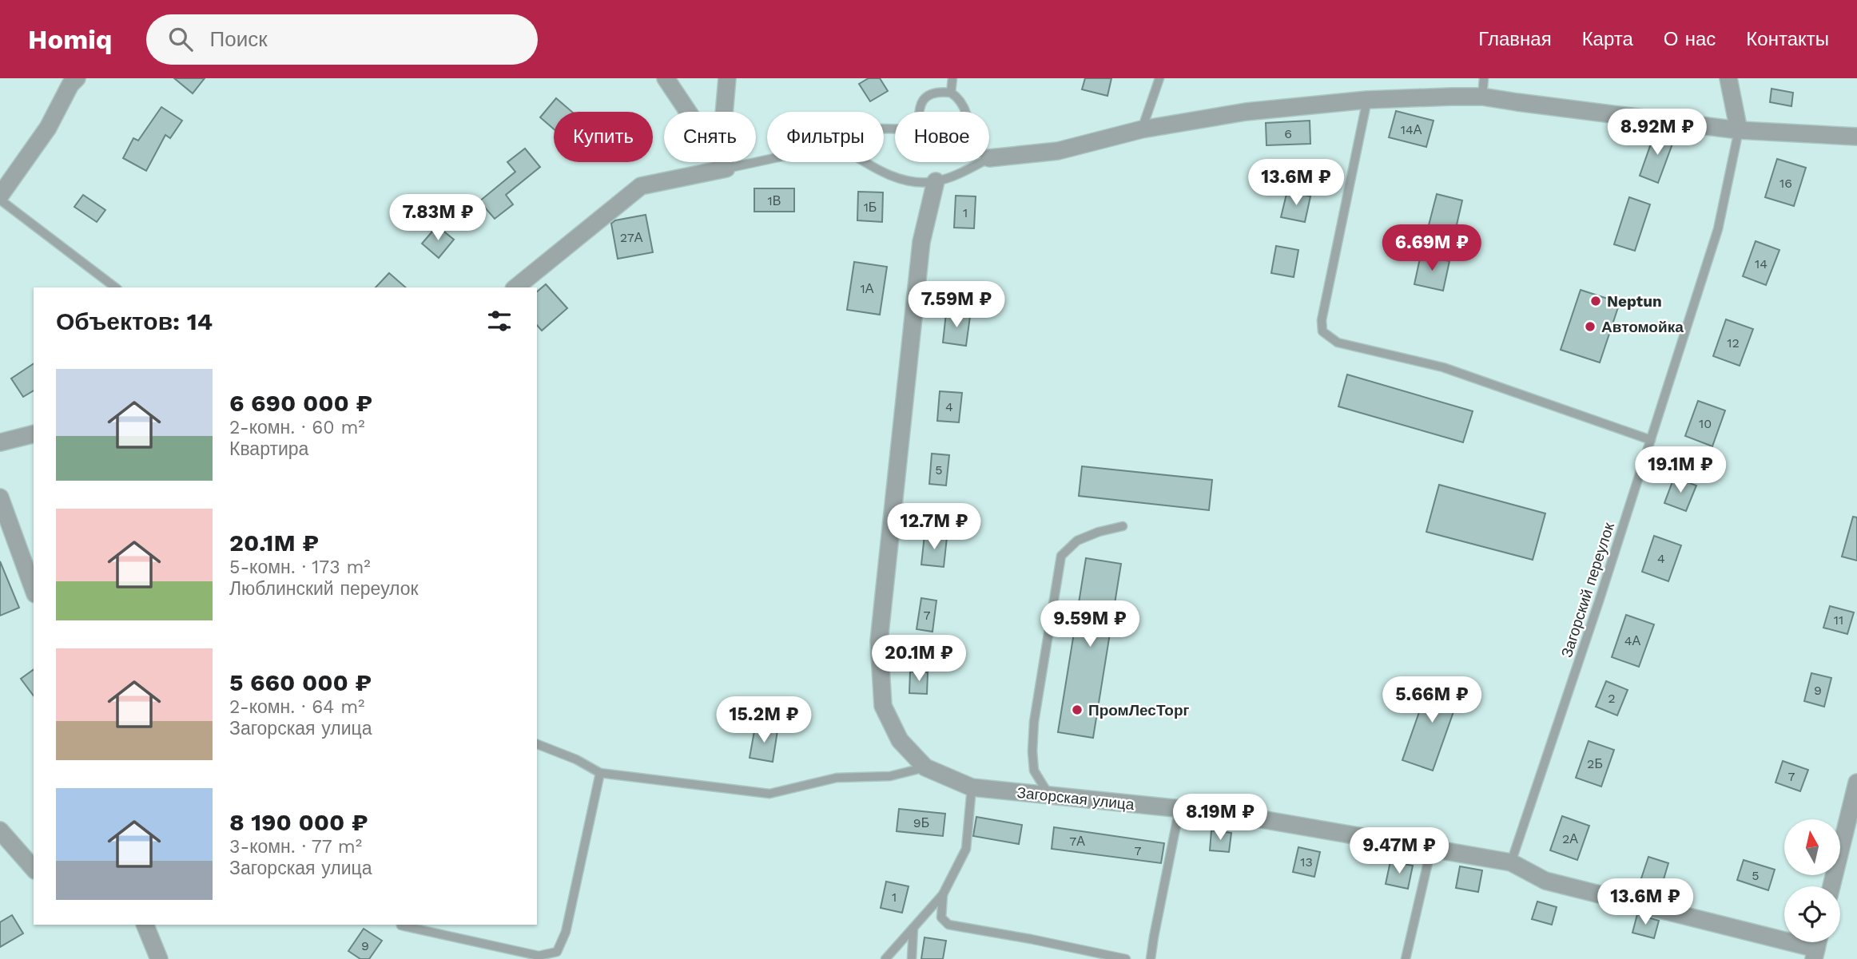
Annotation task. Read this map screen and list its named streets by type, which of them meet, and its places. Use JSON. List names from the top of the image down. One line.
{"streets":{"street":["Загорская улица"],"lane":["Загорский переулок"]},"crossings":[["Загорский переулок","Загорская улица"]],"places":["Neptun","Автомойка","ПромЛесТорг"],"house_numbers":["14А","6","16","1В","1Б","1","27А","14","1А","12","4","10","5","4","7","11","4А","9","2","2Б","7","9Б","2А","7А","7","13","5","1","9"],"north":"top","page":{"header":"Homiq","search":"Поиск","nav":["Главная","Карта","О нас","Контакты"],"price":["8.92M ₽","13.6M ₽","7.83M ₽","6.69M ₽","7.59M ₽","19.1M ₽","12.7M ₽","9.59M ₽","20.1M ₽","5.66M ₽","15.2M ₽","8.19M ₽","9.47M ₽","13.6M ₽"],"chip":["Купить","Снять","Фильтры","Новое"],"heading":"Объектов: 14","list":[{"name":"6 690 000 ₽","note":"2-комн. · 60 m² · Квартира"},{"name":"20.1M ₽","note":"5-комн. · 173 m² · Люблинский переулок"},{"name":"5 660 000 ₽","note":"2-комн. · 64 m² · Загорская улица"},{"name":"8 190 000 ₽","note":"3-комн. · 77 m² · Загорская улица"}]}}
